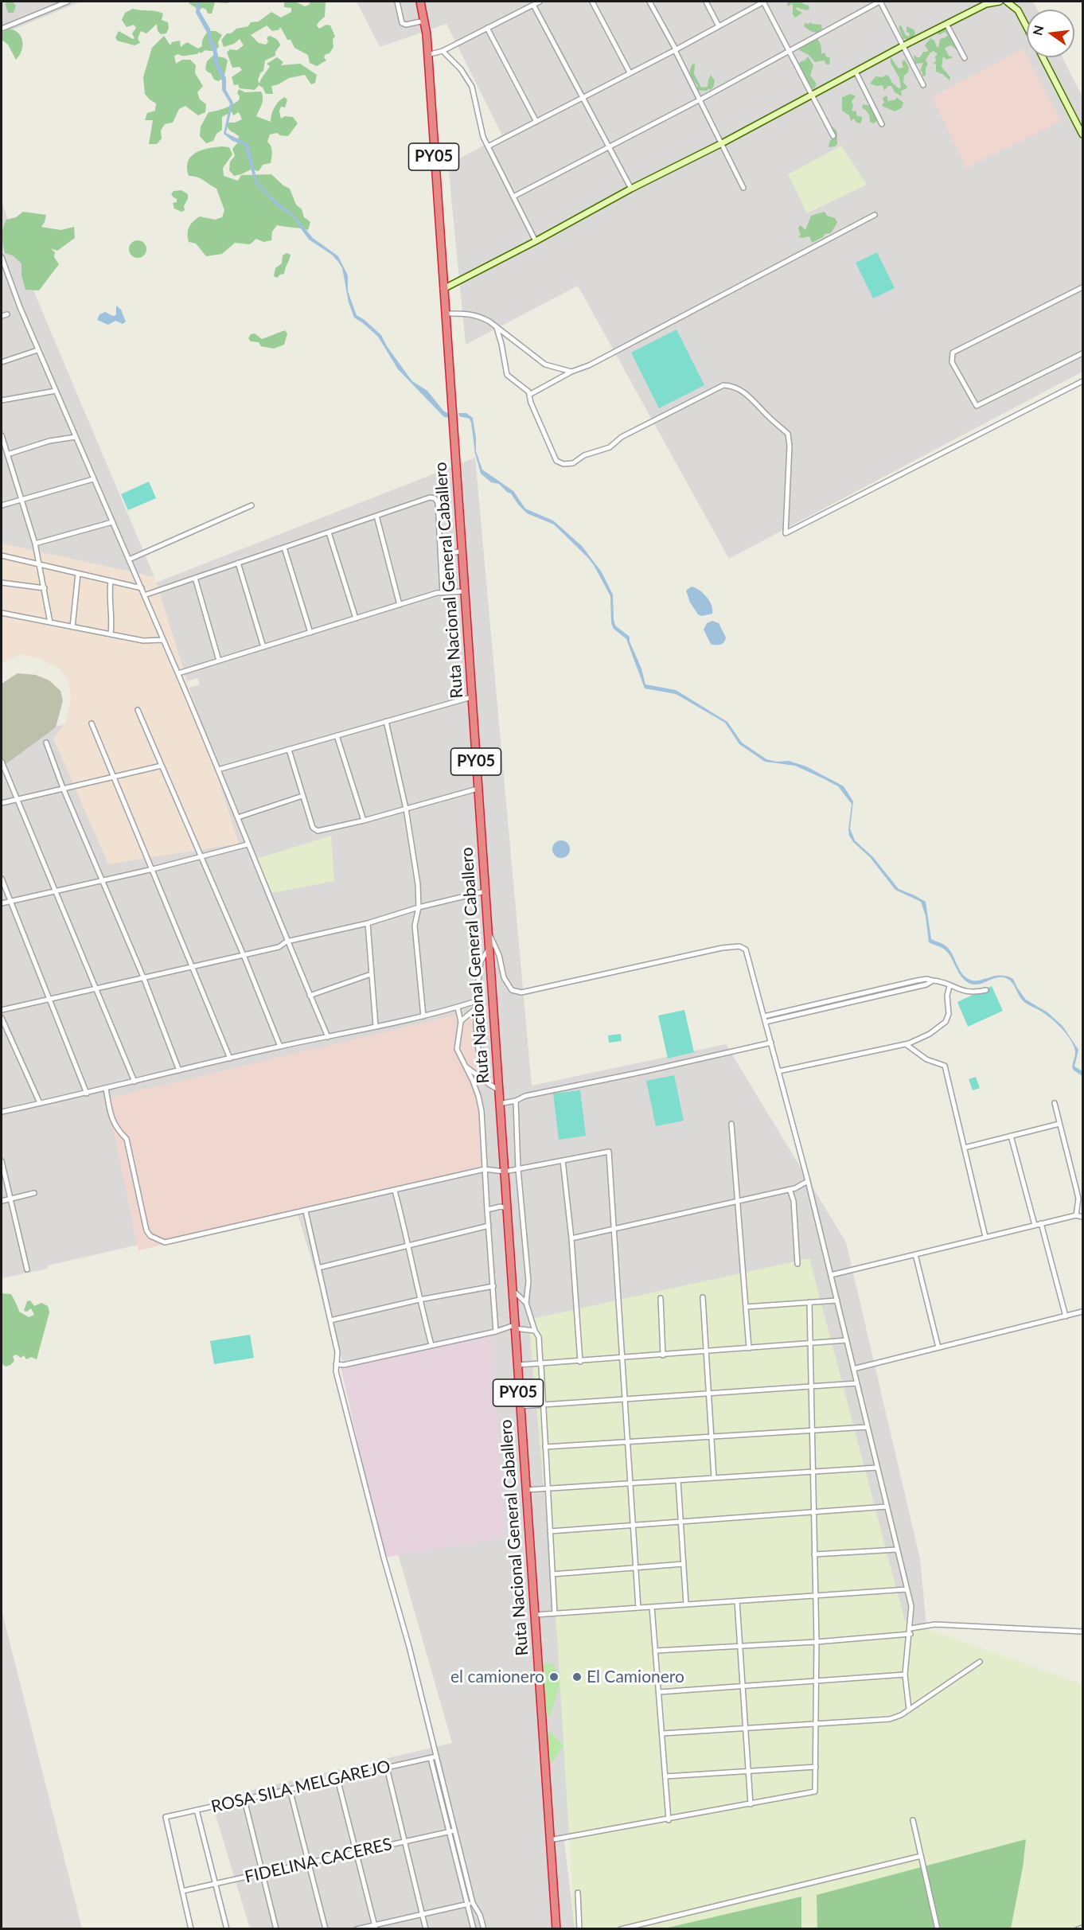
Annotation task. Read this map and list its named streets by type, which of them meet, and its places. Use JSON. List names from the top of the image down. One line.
{"streets":{"highway":["PY05","Ruta Nacional General Caballero"],"street":["ROSA SILA MELGAREJO","FIDELINA CACERES"]},"crossings":[["ROSA SILA MELGAREJO","FIDELINA CACERES"]],"places":["el camionero","El Camionero"],"north":"left"}
